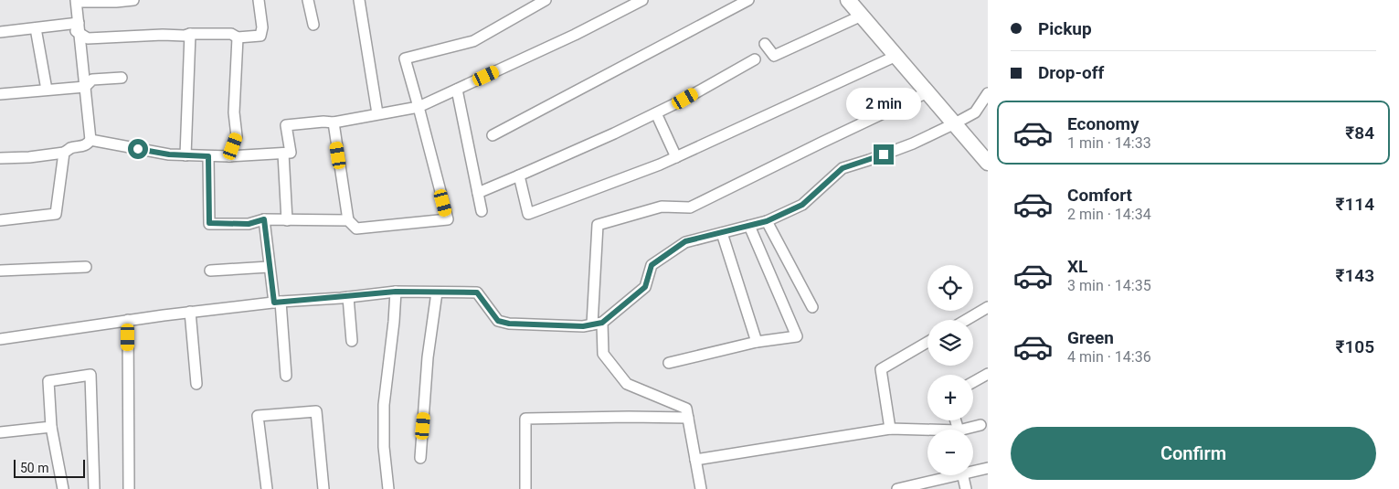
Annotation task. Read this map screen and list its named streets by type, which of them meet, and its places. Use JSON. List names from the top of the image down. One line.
{"scale_bar":"50 m","page":{"banner":["Pickup","Drop-off"],"bubble":"2 min","list":[{"name":"Economy","note":"1 min · 14:33","value":"₹84"},{"name":"Comfort","note":"2 min · 14:34","value":"₹114"},{"name":"XL","note":"3 min · 14:35","value":"₹143"},{"name":"Green","note":"4 min · 14:36","value":"₹105"}],"map_buttons":["+","−"],"buttons":"Confirm","scale":"50 m"}}
